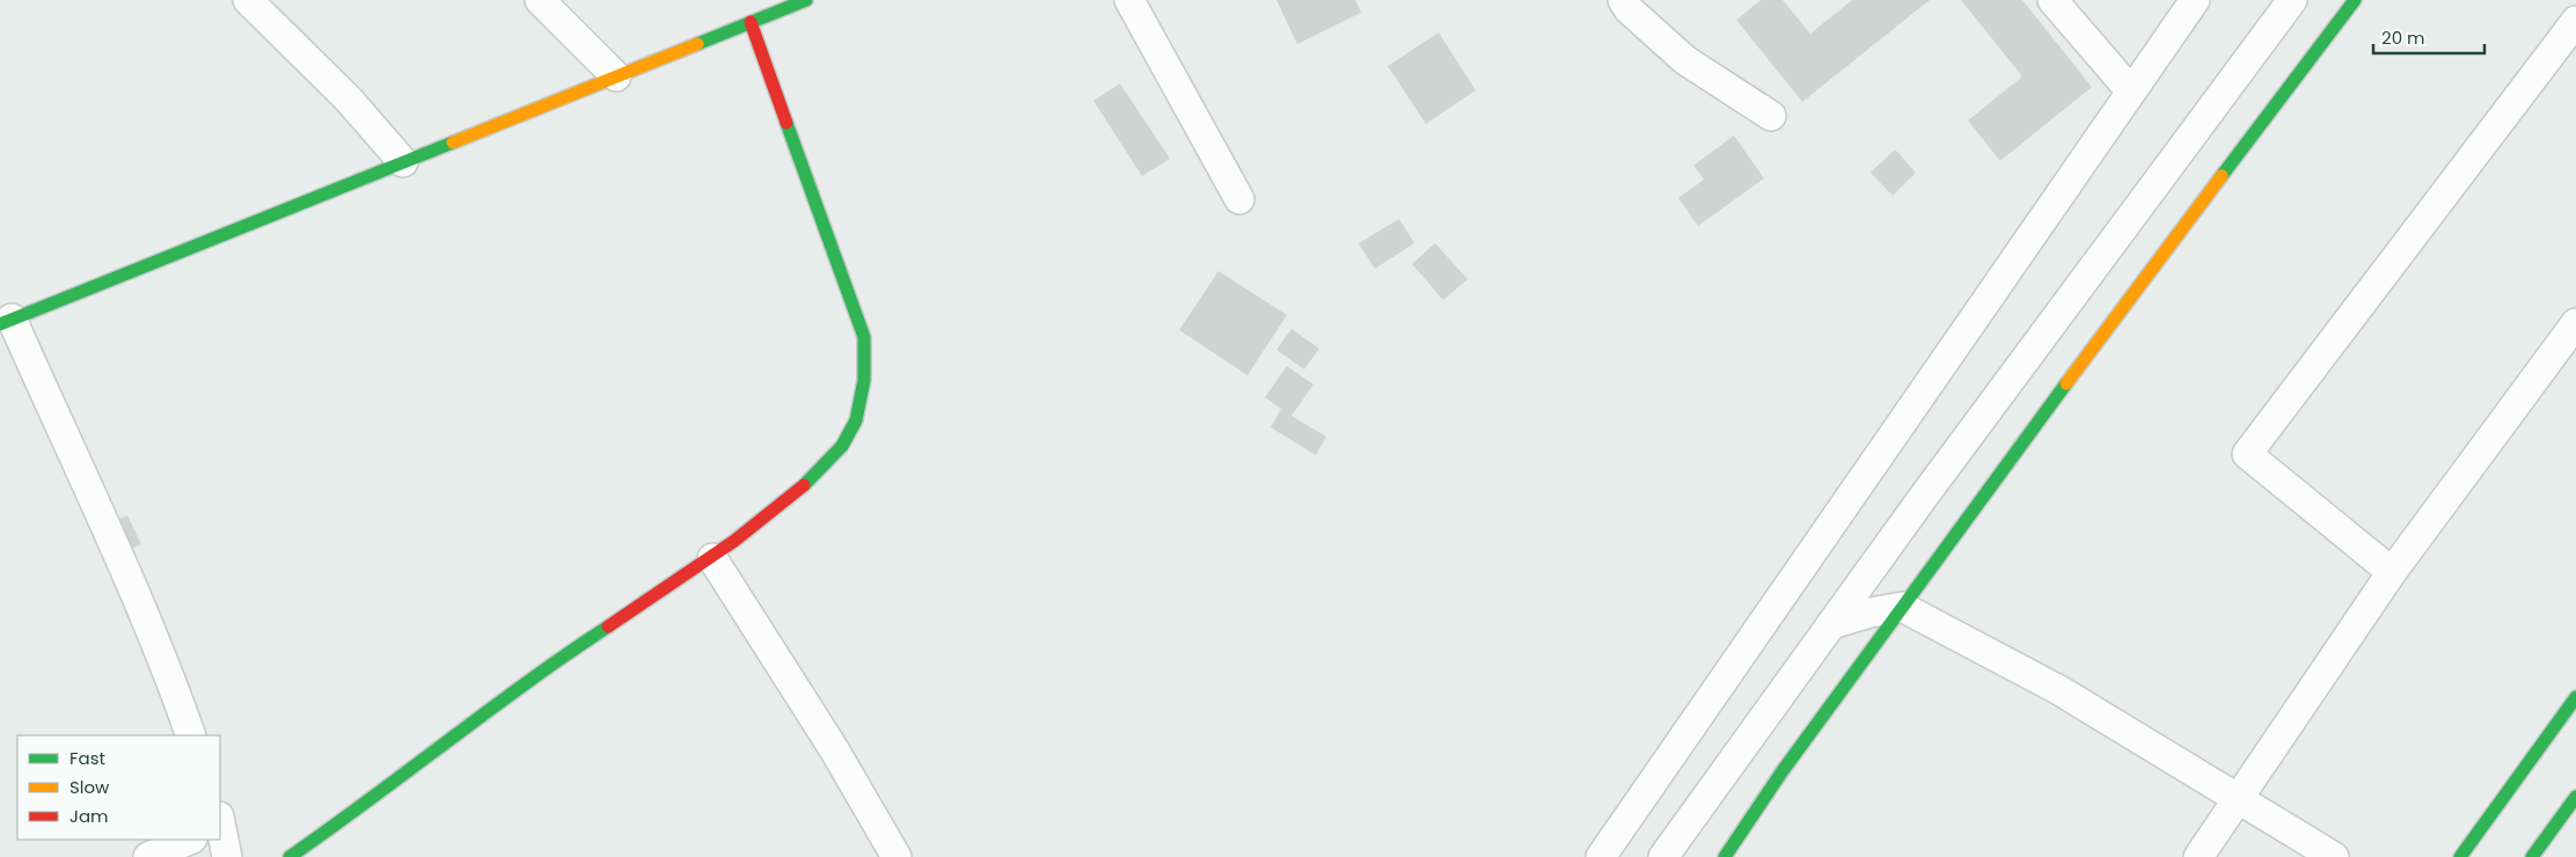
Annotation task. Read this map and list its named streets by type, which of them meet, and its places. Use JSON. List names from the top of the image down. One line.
{"legend":["Fast","Slow","Jam"],"scale_bar":"20 m"}
